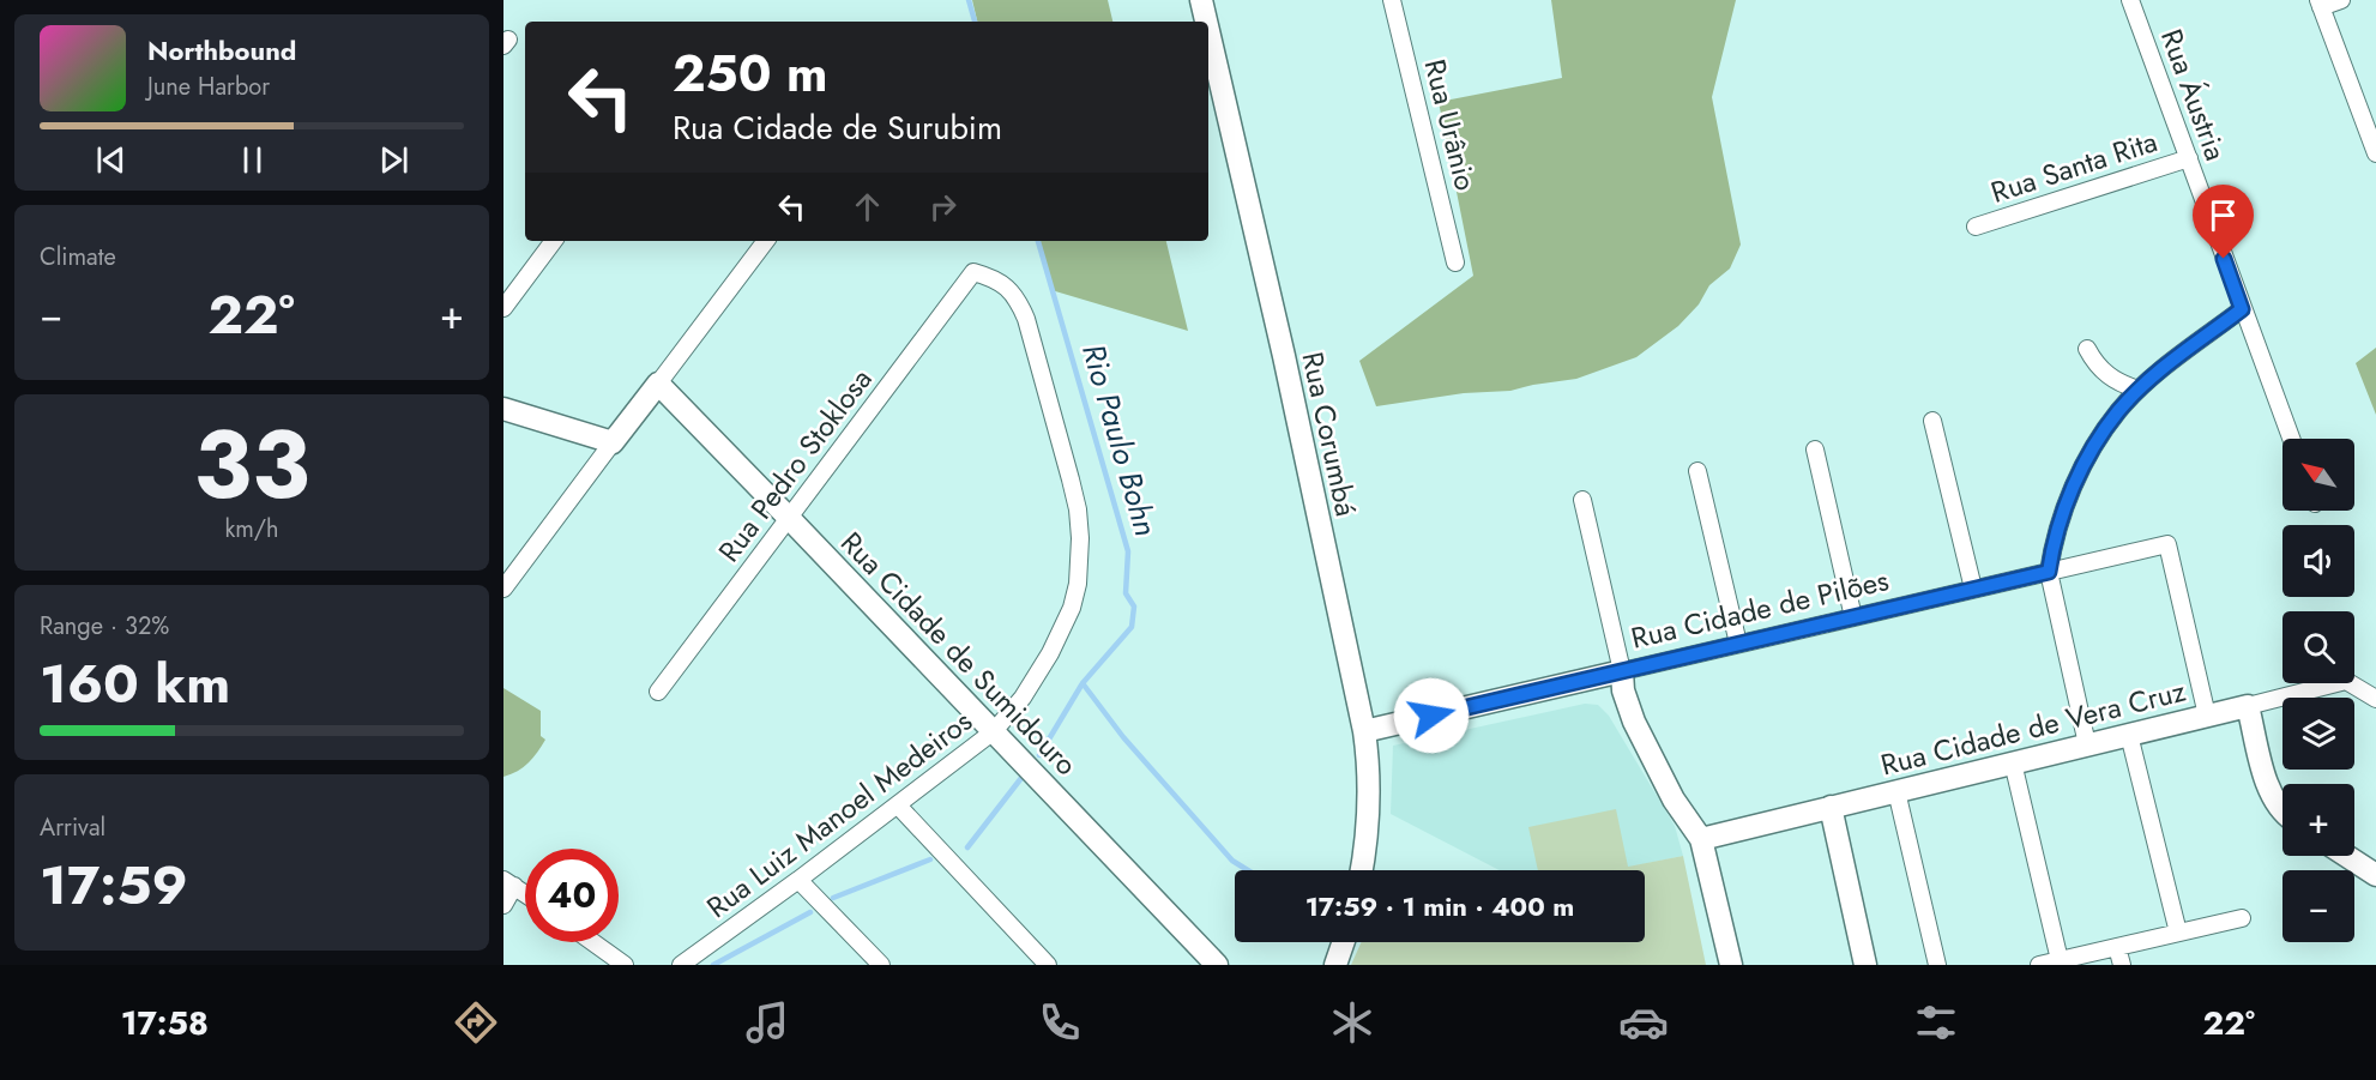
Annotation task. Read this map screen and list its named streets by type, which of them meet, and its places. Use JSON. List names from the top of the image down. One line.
{"streets":{"street":["Rua Áustria","Rua Urânio","Rua Santa Rita","Rua Corumbá","Rua Pedro Stoklosa","Rua Cidade de Pilões","Rua Cidade de Sumidouro","Rua Cidade de Vera Cruz","Rua Luiz Manoel Medeiros"]},"crossings":[["Rua Áustria","Rua Santa Rita"],["Rua Corumbá","Rua Cidade de Pilões"],["Rua Pedro Stoklosa","Rua Cidade de Sumidouro"],["Rua Pedro Stoklosa","Rua Luiz Manoel Medeiros"],["Rua Cidade de Pilões","Rua Cidade de Vera Cruz"],["Rua Cidade de Sumidouro","Rua Luiz Manoel Medeiros"]],"water":["Rio Paulo Bohn"],"north":"top left","page":{"turn":["250 m","Rua Cidade de Surubim"],"song":["Northbound","June Harbor"],"tile":["Climate",["33","km/h"],["Range · 32%","160 km"],["Arrival","17:59"]],"heat":["−","22°","+"],"map_buttons":["+","−"],"limit":"40","trip":"17:59 · 1 min · 400 m","tabs":["17:58","22°"]}}
